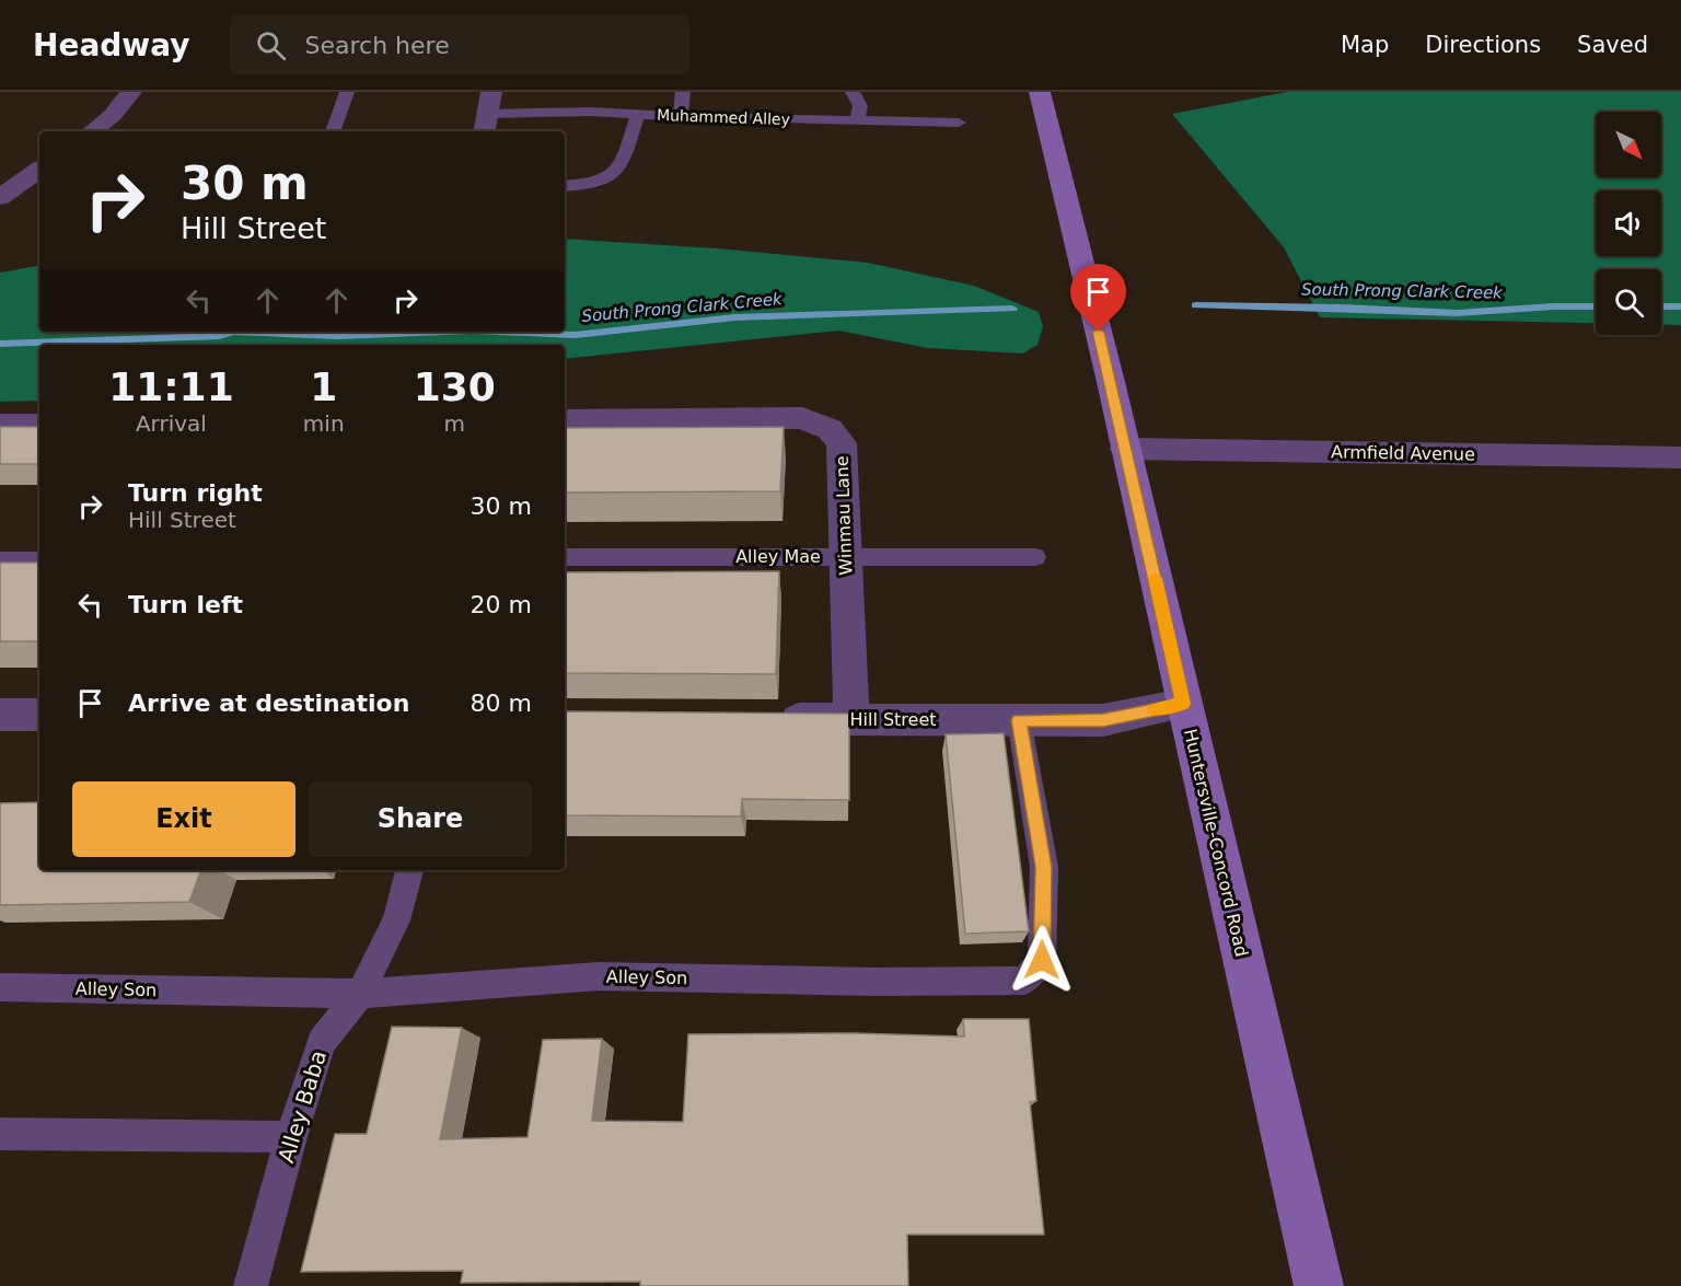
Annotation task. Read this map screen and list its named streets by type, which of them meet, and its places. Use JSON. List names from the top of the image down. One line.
{"streets":{"main road":["Huntersville-Concord Road"],"street":["Armfield Avenue","Winmau Lane","Hill Street"],"lane":["Muhammed Alley","Alley Mae","Alley Son","Alley Baba"]},"crossings":[["Armfield Avenue","Huntersville-Concord Road"],["Winmau Lane","Alley Mae"],["Winmau Lane","Hill Street"],["Hill Street","Huntersville-Concord Road"],["Hill Street","Alley Son"],["Alley Son","Alley Baba"]],"water":["South Prong Clark Creek"],"north":"bottom right","page":{"header":"Headway","search":"Search here","nav":["Map","Directions","Saved"],"turn":["30 m","Hill Street"],"eta":["11:11","Arrival","1","min","130","m"],"list":[{"name":"Turn right","note":"Hill Street","value":"30 m"},{"name":"Turn left","value":"20 m"},{"name":"Arrive at destination","value":"80 m"}],"buttons":["Exit","Share"]}}
